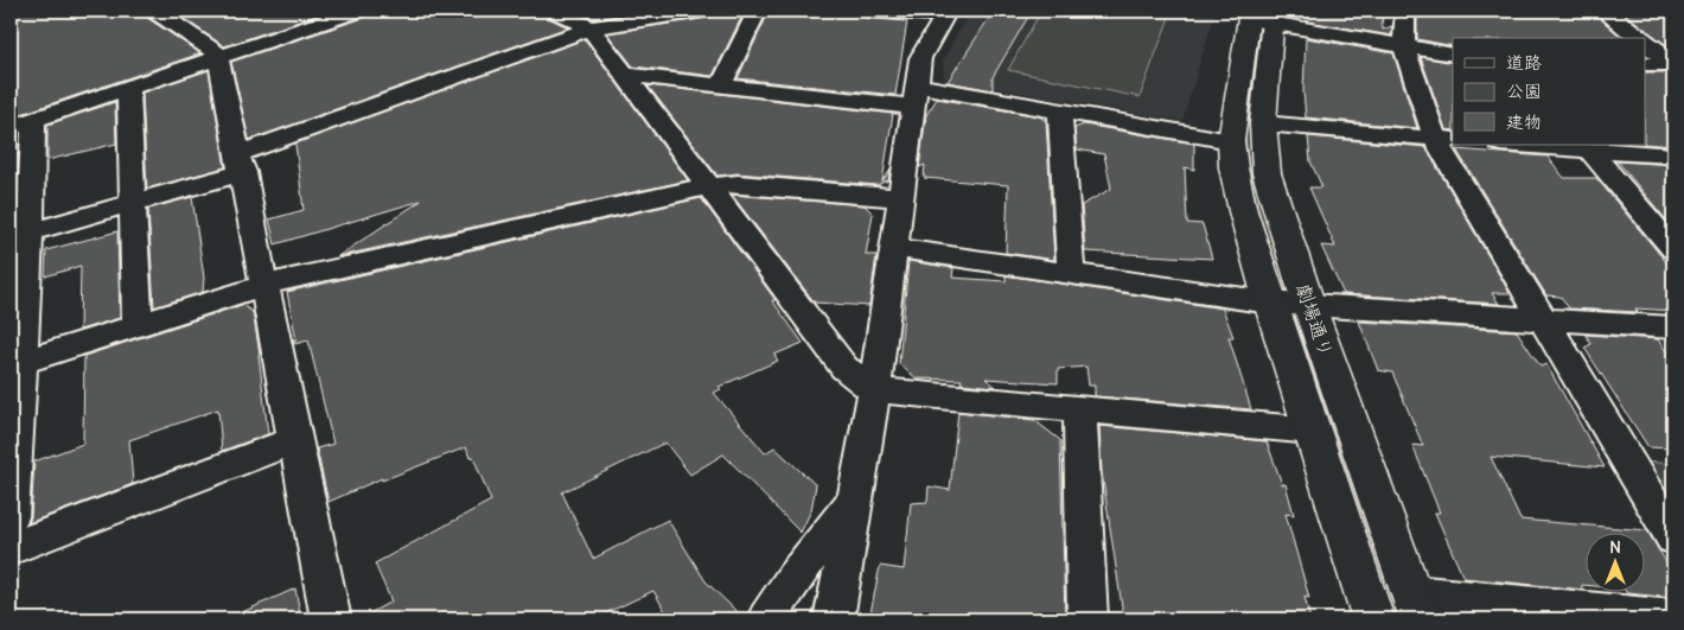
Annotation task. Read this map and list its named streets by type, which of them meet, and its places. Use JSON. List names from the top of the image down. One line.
{"streets":{"street":["劇場通り"]},"legend":["道路","公園","建物"],"north":"top"}
